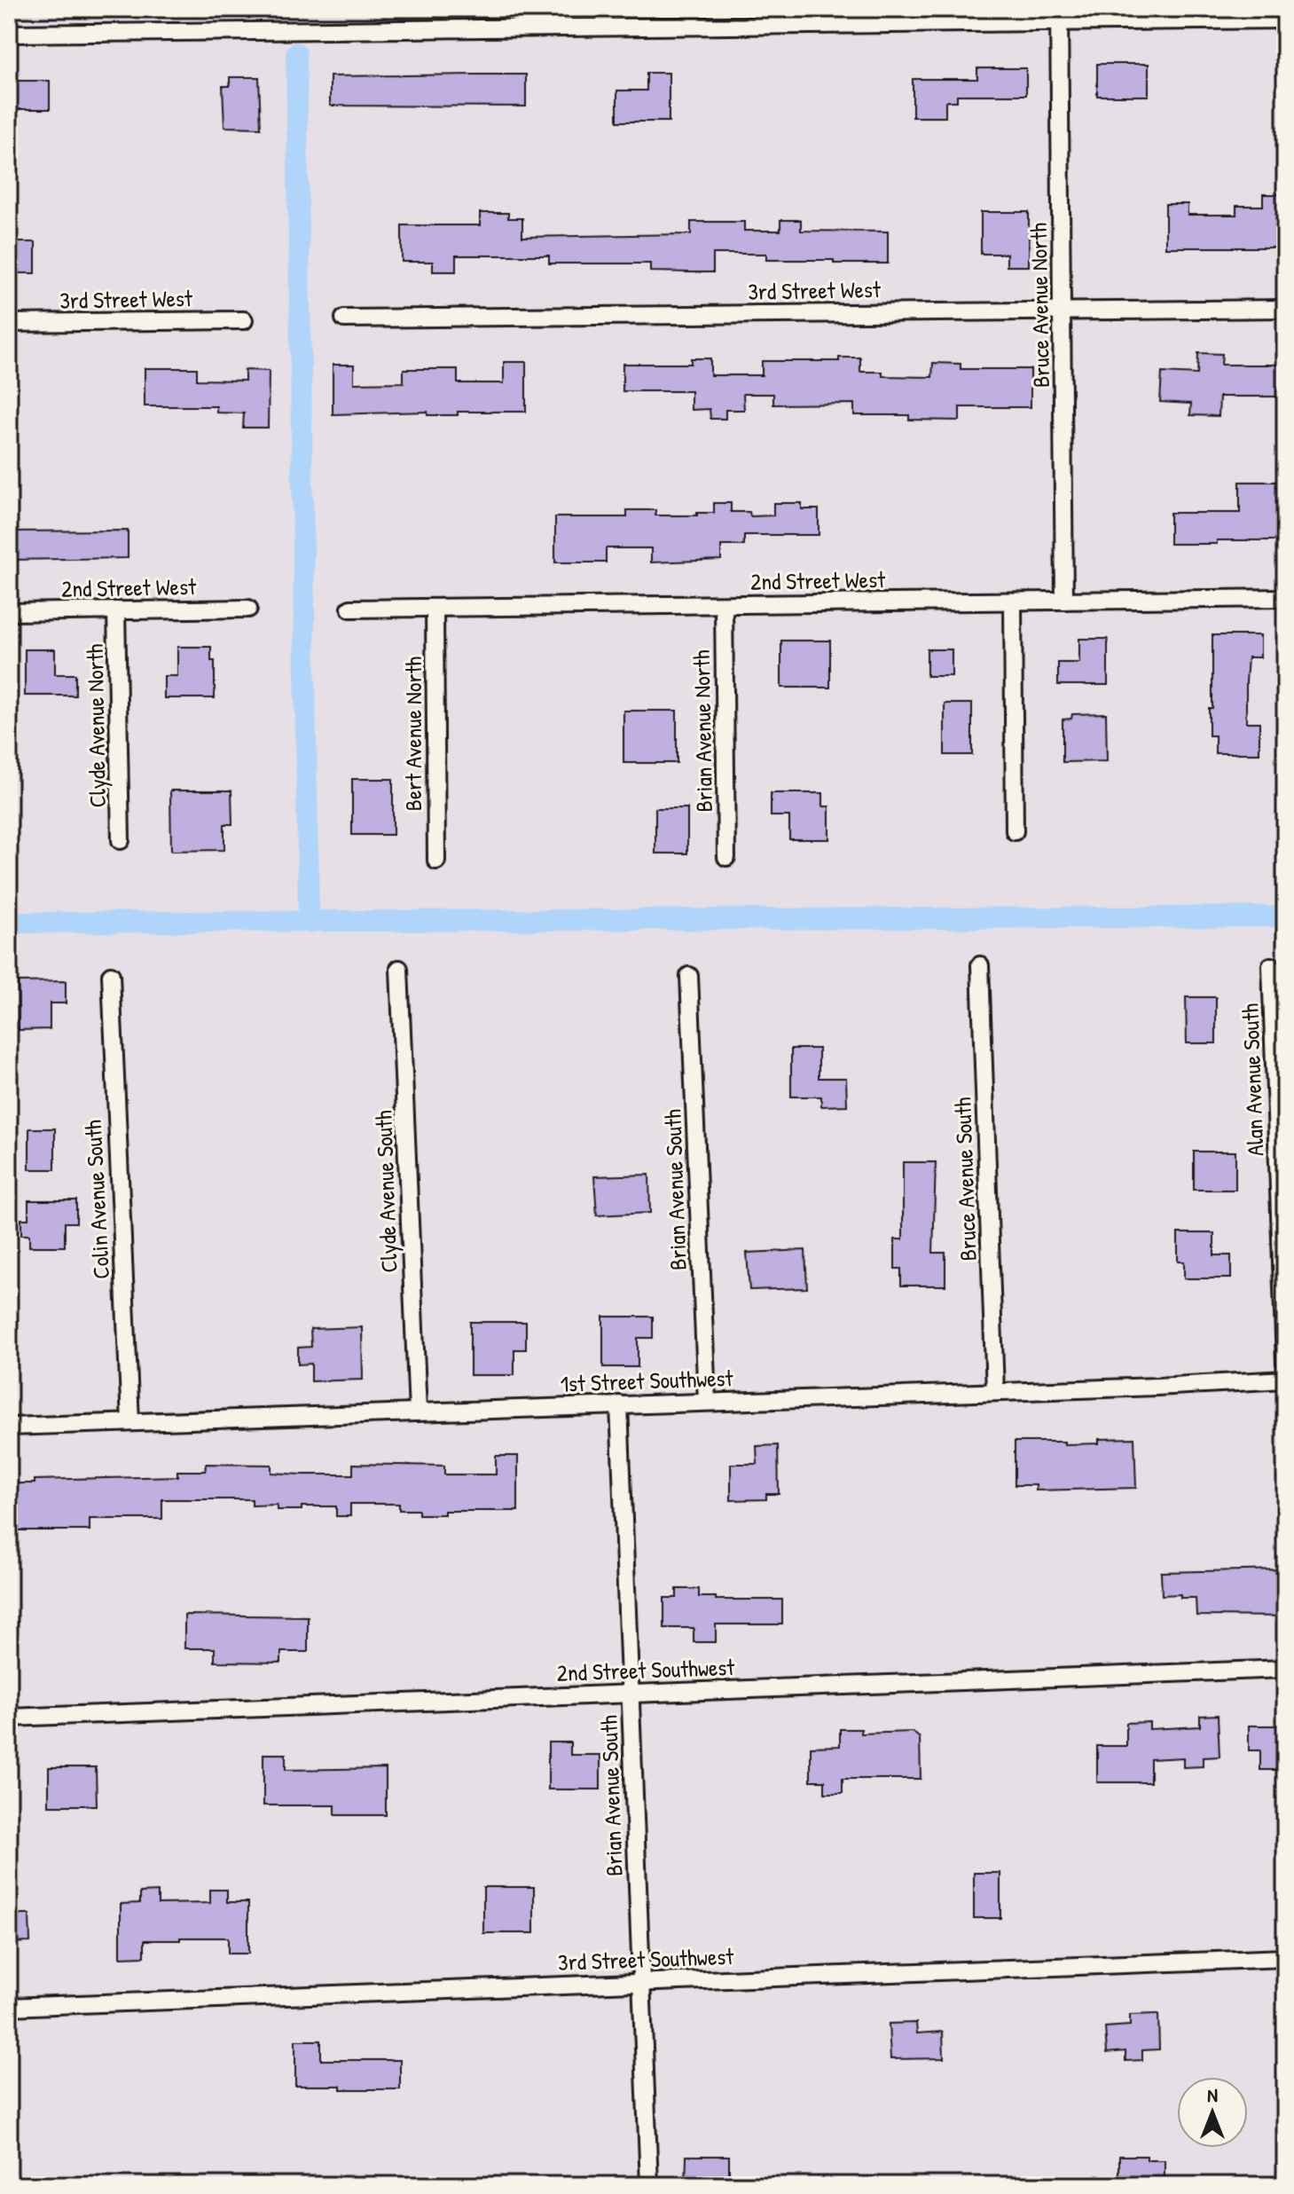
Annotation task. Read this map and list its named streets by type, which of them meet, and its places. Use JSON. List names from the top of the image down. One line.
{"streets":{"street":["3rd Street West","Bruce Avenue North","2nd Street West","Clyde Avenue North","Brian Avenue North","Bert Avenue North","Alan Avenue South","Bruce Avenue South","Brian Avenue South","Clyde Avenue South","Colin Avenue South","1st Street Southwest","2nd Street Southwest","3rd Street Southwest"]},"crossings":[["3rd Street West","Bruce Avenue North"],["Bruce Avenue North","2nd Street West"],["2nd Street West","Clyde Avenue North"],["2nd Street West","Brian Avenue North"],["2nd Street West","Bert Avenue North"],["Bruce Avenue South","1st Street Southwest"],["Brian Avenue South","1st Street Southwest"],["Brian Avenue South","2nd Street Southwest"],["Brian Avenue South","3rd Street Southwest"],["Clyde Avenue South","1st Street Southwest"],["Colin Avenue South","1st Street Southwest"]],"north":"top"}
